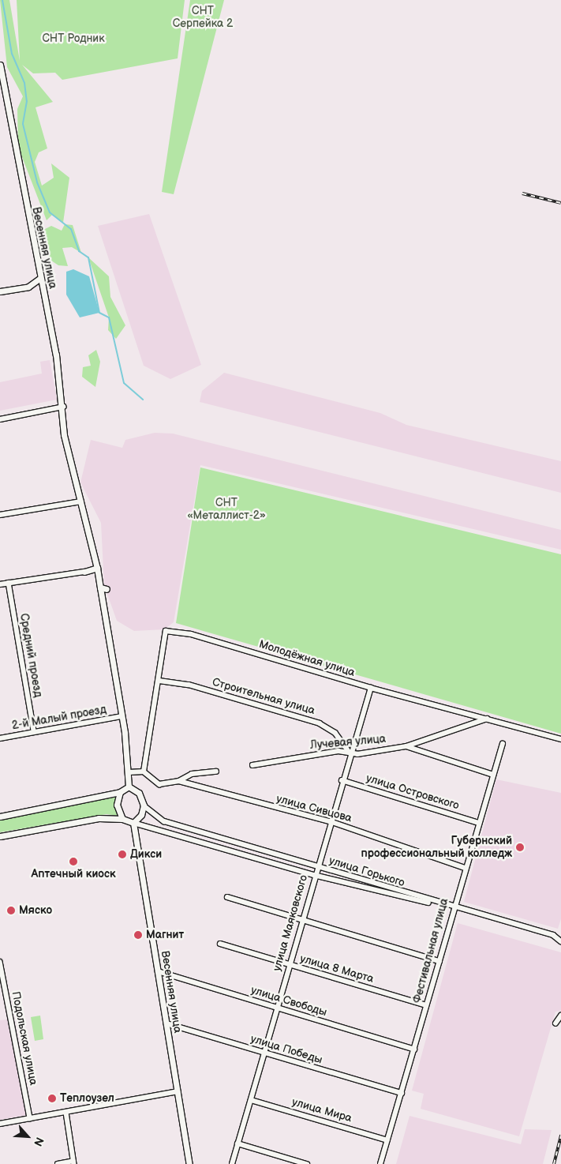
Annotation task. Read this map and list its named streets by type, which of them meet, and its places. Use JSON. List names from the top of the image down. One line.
{"streets":{"street":["Весенняя улица","Средний проезд","Молодёжная улица","Строительная улица","2-й Малый проезд","Лучевая улица","улица Островского","улица Сивцова","улица Горького","улица Маяковского","Фестивальная улица","улица 8 Марта","улица Свободы","Подольская улица","улица Победы","улица Мира"]},"crossings":[["Весенняя улица","2-й Малый проезд"],["Весенняя улица","улица Горького"],["Весенняя улица","улица Свободы"],["Весенняя улица","улица Победы"],["Средний проезд","2-й Малый проезд"],["Молодёжная улица","Строительная улица"],["Молодёжная улица","Лучевая улица"],["Молодёжная улица","улица Маяковского"],["Строительная улица","Лучевая улица"],["Строительная улица","улица Маяковского"],["Лучевая улица","улица Маяковского"],["улица Островского","улица Маяковского"],["улица Островского","Фестивальная улица"],["улица Сивцова","улица Маяковского"],["улица Сивцова","Фестивальная улица"],["улица Горького","улица Маяковского"],["улица Горького","Фестивальная улица"],["улица Маяковского","улица 8 Марта"],["улица Маяковского","улица Свободы"],["улица Маяковского","улица Победы"],["улица Маяковского","улица Мира"],["Фестивальная улица","улица 8 Марта"],["Фестивальная улица","улица Свободы"],["Фестивальная улица","улица Победы"],["Фестивальная улица","улица Мира"]],"parks":["СНТ Серпейка 2","СНТ Родник","СНТ «Металлист-2»"],"places":["Губернский профессиональный колледж","Дикси","Аптечный киоск","Мяско","Магнит","Теплоузел"],"north":"bottom right"}
